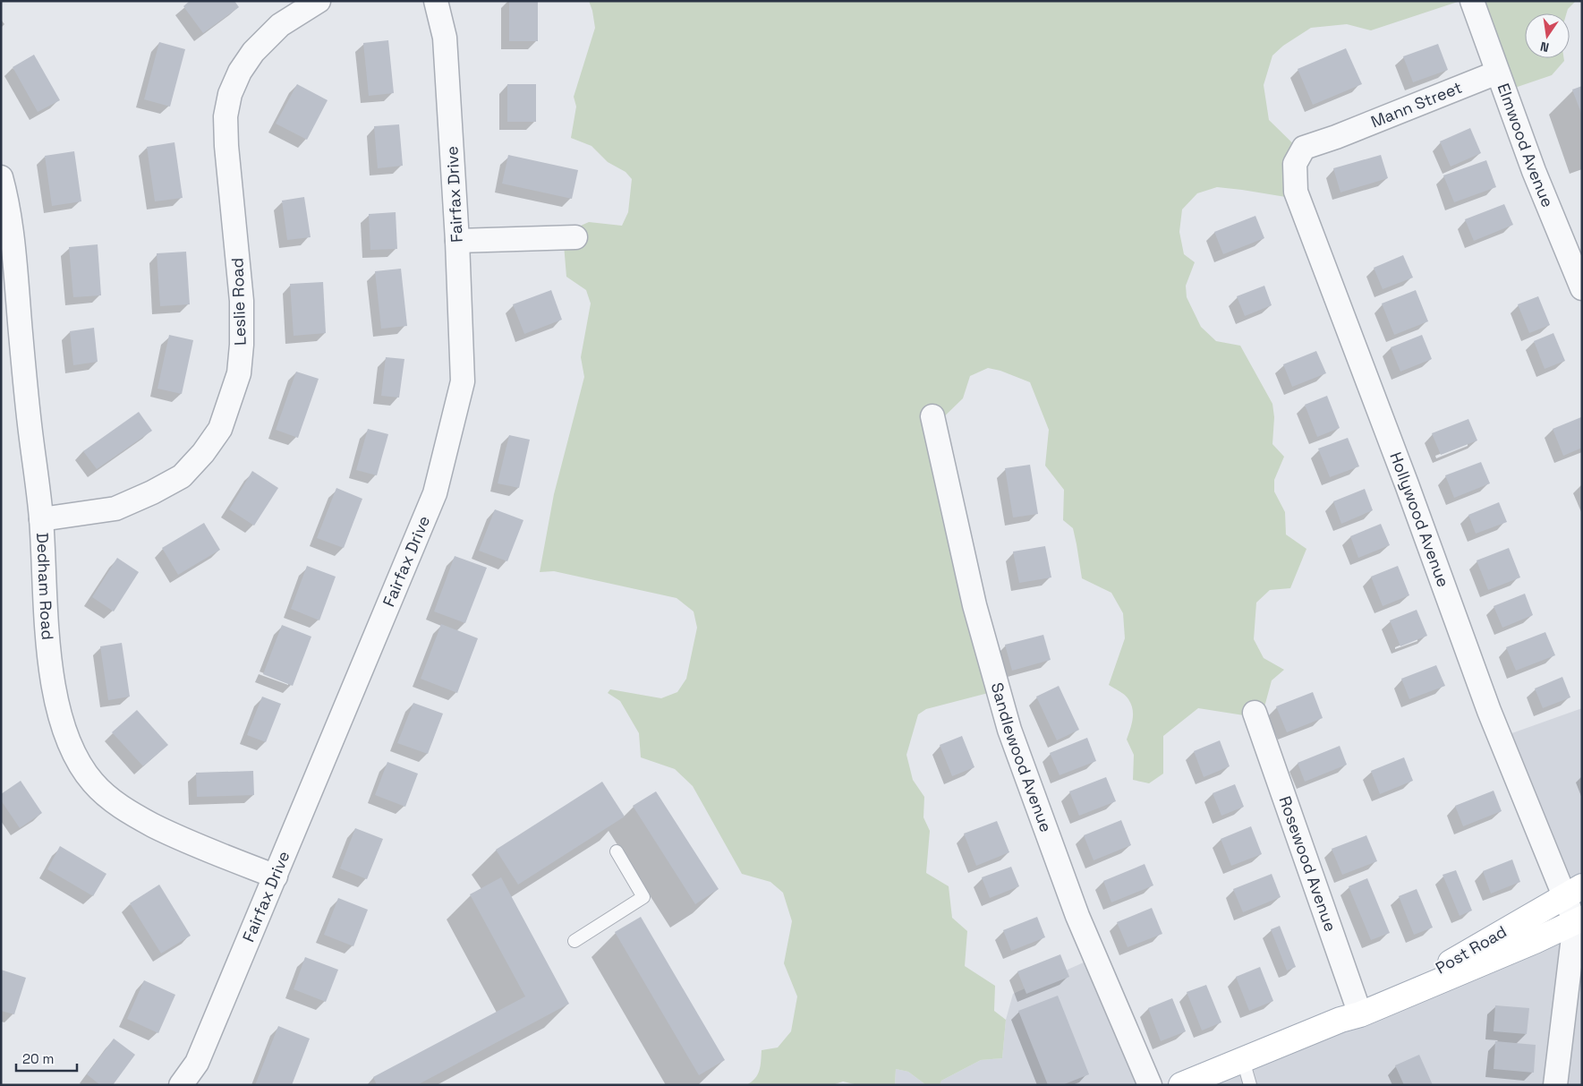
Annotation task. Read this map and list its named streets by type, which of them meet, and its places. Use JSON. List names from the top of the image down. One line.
{"streets":{"main road":["Post Road"],"street":["Mann Street","Elmwood Avenue","Fairfax Drive","Leslie Road","Hollywood Avenue","Dedham Road","Sandlewood Avenue","Rosewood Avenue"]},"crossings":[["Mann Street","Elmwood Avenue"],["Mann Street","Hollywood Avenue"],["Fairfax Drive","Dedham Road"],["Leslie Road","Dedham Road"],["Hollywood Avenue","Post Road"],["Rosewood Avenue","Post Road"]],"scale_bar":"20 m","north":"bottom"}
